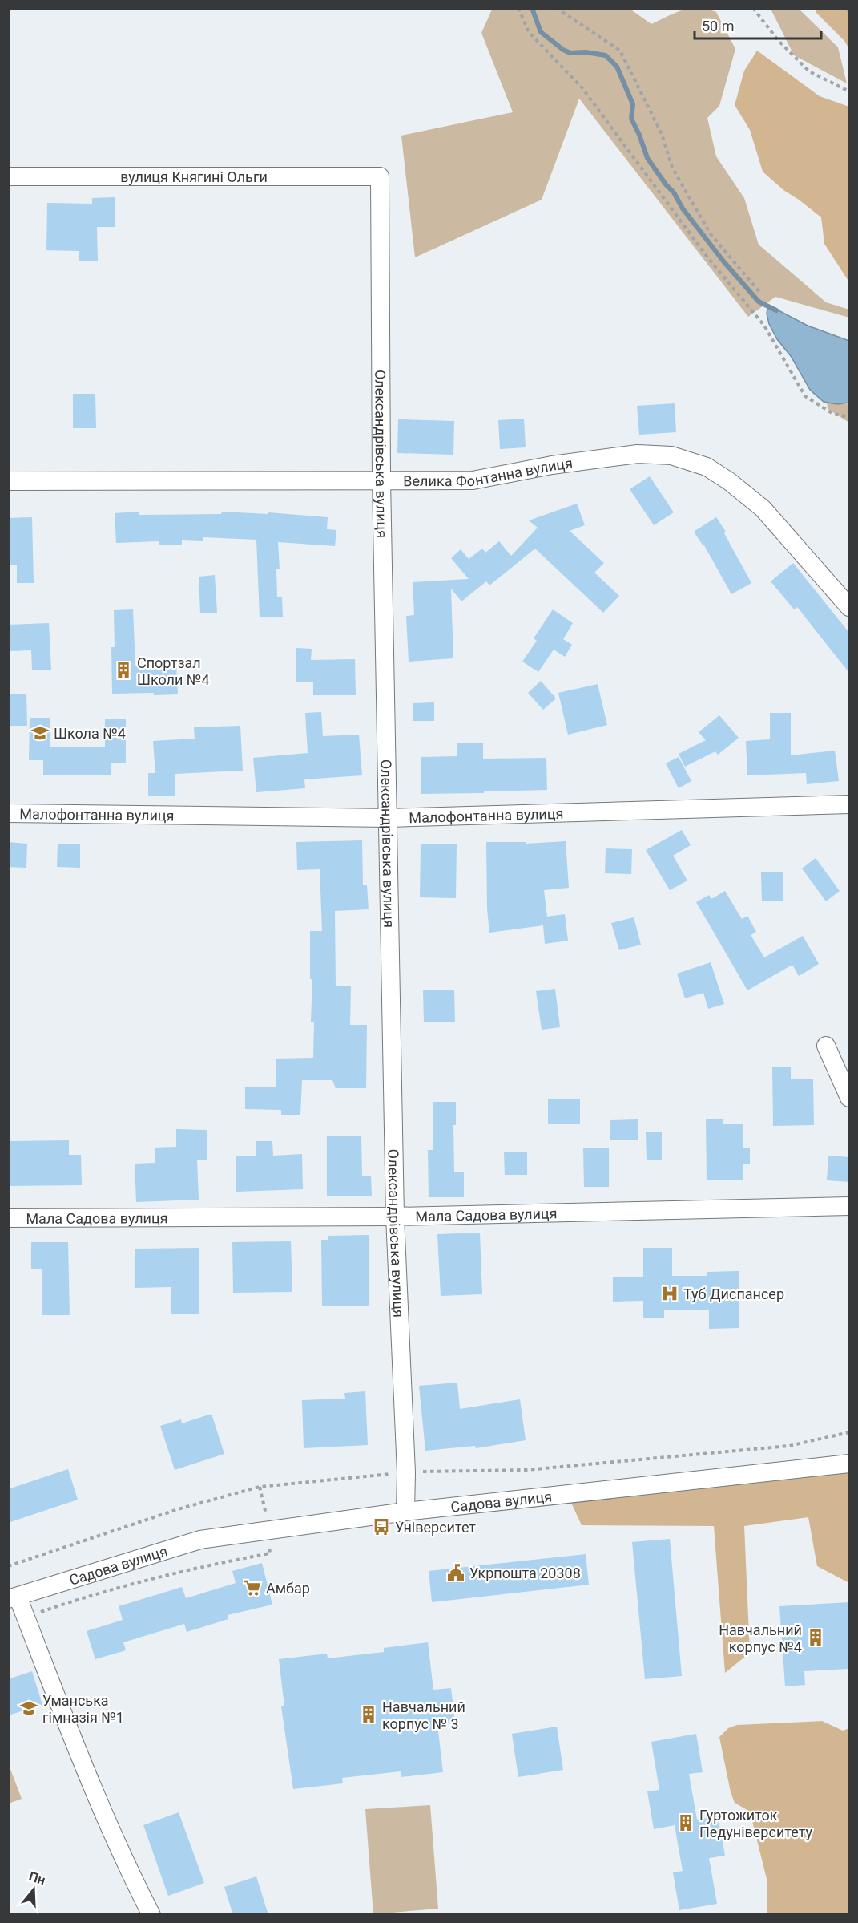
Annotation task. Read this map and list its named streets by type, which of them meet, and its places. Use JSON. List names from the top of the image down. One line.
{"streets":{"street":["вулиця Княгині Ольги","Олександрівська вулиця","Велика Фонтанна вулиця","Малофонтанна вулиця","Мала Садова вулиця","Садова вулиця"]},"crossings":[["вулиця Княгині Ольги","Олександрівська вулиця"],["Олександрівська вулиця","Велика Фонтанна вулиця"],["Олександрівська вулиця","Малофонтанна вулиця"],["Олександрівська вулиця","Мала Садова вулиця"],["Олександрівська вулиця","Садова вулиця"]],"places":{"building":["Спортзал Школи №4","Навчальний корпус №4","Навчальний корпус № 3","Гуртожиток Педуніверситету"],"school or university":["Школа №4","Уманська гімназія №1"],"hospital":["Туб Диспансер"],"bus stop":["Університет"],"public building":["Укрпошта 20308"],"supermarket":["Амбар"]},"scale_bar":"50 m","north":"top"}
